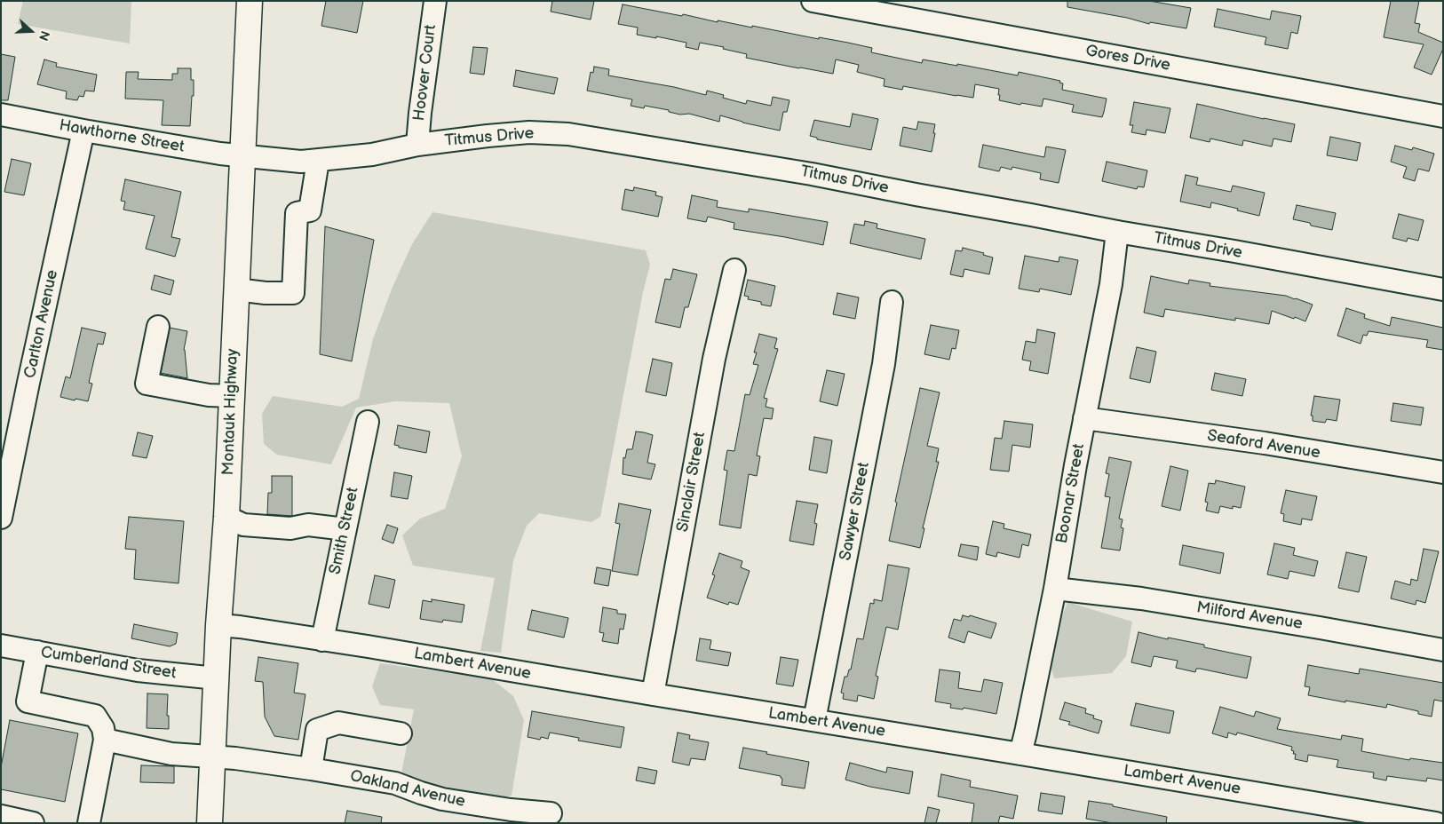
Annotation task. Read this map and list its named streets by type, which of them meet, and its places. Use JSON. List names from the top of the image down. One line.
{"streets":{"main road":["Montauk Highway"],"street":["Gores Drive","Hoover Court","Hawthorne Street","Titmus Drive","Carlton Avenue","Seaford Avenue","Sinclair Street","Boonar Street","Sawyer Street","Smith Street","Milford Avenue","Cumberland Street","Lambert Avenue","Oakland Avenue"]},"crossings":[["Hoover Court","Titmus Drive"],["Hawthorne Street","Titmus Drive"],["Hawthorne Street","Carlton Avenue"],["Hawthorne Street","Montauk Highway"],["Titmus Drive","Montauk Highway"],["Titmus Drive","Boonar Street"],["Montauk Highway","Cumberland Street"],["Montauk Highway","Lambert Avenue"],["Montauk Highway","Oakland Avenue"],["Seaford Avenue","Boonar Street"],["Sinclair Street","Lambert Avenue"],["Boonar Street","Milford Avenue"],["Boonar Street","Lambert Avenue"],["Sawyer Street","Lambert Avenue"],["Smith Street","Lambert Avenue"]],"north":"right"}
